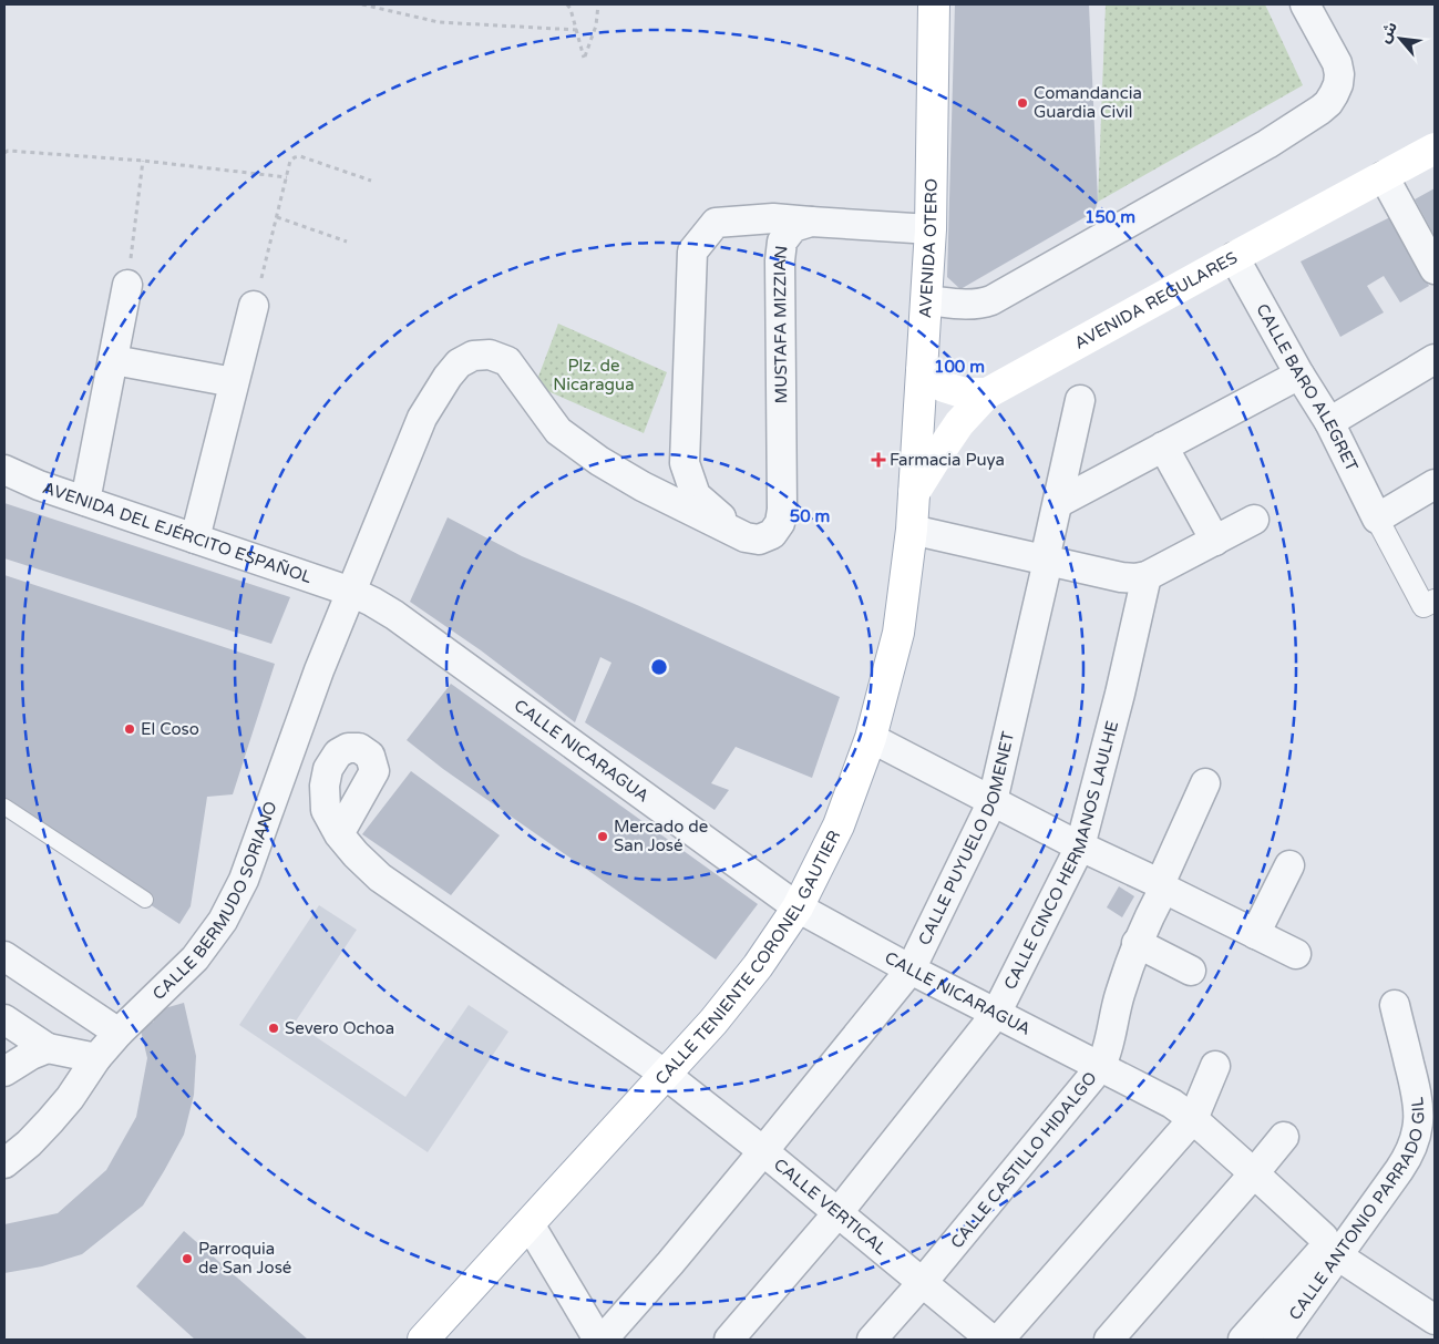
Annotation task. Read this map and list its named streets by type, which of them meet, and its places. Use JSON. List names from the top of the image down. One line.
{"streets":{"main road":["AVENIDA OTERO","AVENIDA REGULARES","CALLE TENIENTE CORONEL GAUTIER"],"street":["MUSTAFA MIZZIAN","CALLE BARO ALEGRET","AVENIDA DEL EJÉRCITO ESPAÑOL","CALLE NICARAGUA","CALLE PUYUELO DOMENET","CALLE CINCO HERMANOS LAULHE","CALLE BERMUDO SORIANO","CALLE CASTILLO HIDALGO","CALLE VERTICAL","CALLE ANTONIO PARRADO GIL"]},"crossings":[["AVENIDA OTERO","AVENIDA REGULARES"],["AVENIDA OTERO","CALLE TENIENTE CORONEL GAUTIER"],["AVENIDA REGULARES","CALLE BARO ALEGRET"],["AVENIDA REGULARES","CALLE TENIENTE CORONEL GAUTIER"],["AVENIDA DEL EJÉRCITO ESPAÑOL","CALLE NICARAGUA"],["AVENIDA DEL EJÉRCITO ESPAÑOL","CALLE BERMUDO SORIANO"],["CALLE NICARAGUA","CALLE PUYUELO DOMENET"],["CALLE NICARAGUA","CALLE CINCO HERMANOS LAULHE"],["CALLE NICARAGUA","CALLE BERMUDO SORIANO"],["CALLE NICARAGUA","CALLE TENIENTE CORONEL GAUTIER"],["CALLE NICARAGUA","CALLE CASTILLO HIDALGO"],["CALLE NICARAGUA","CALLE ANTONIO PARRADO GIL"],["CALLE PUYUELO DOMENET","CALLE VERTICAL"],["CALLE CINCO HERMANOS LAULHE","CALLE VERTICAL"],["CALLE TENIENTE CORONEL GAUTIER","CALLE VERTICAL"],["CALLE CASTILLO HIDALGO","CALLE VERTICAL"]],"parks":["Plz. de Nicaragua"],"places":{"other":["Comandancia Guardia Civil","El Coso","Mercado de San José","Severo Ochoa","Parroquia de San José"],"health":["Farmacia Puya"]},"north":"top left","rings":["150 m","100 m","50 m"]}
